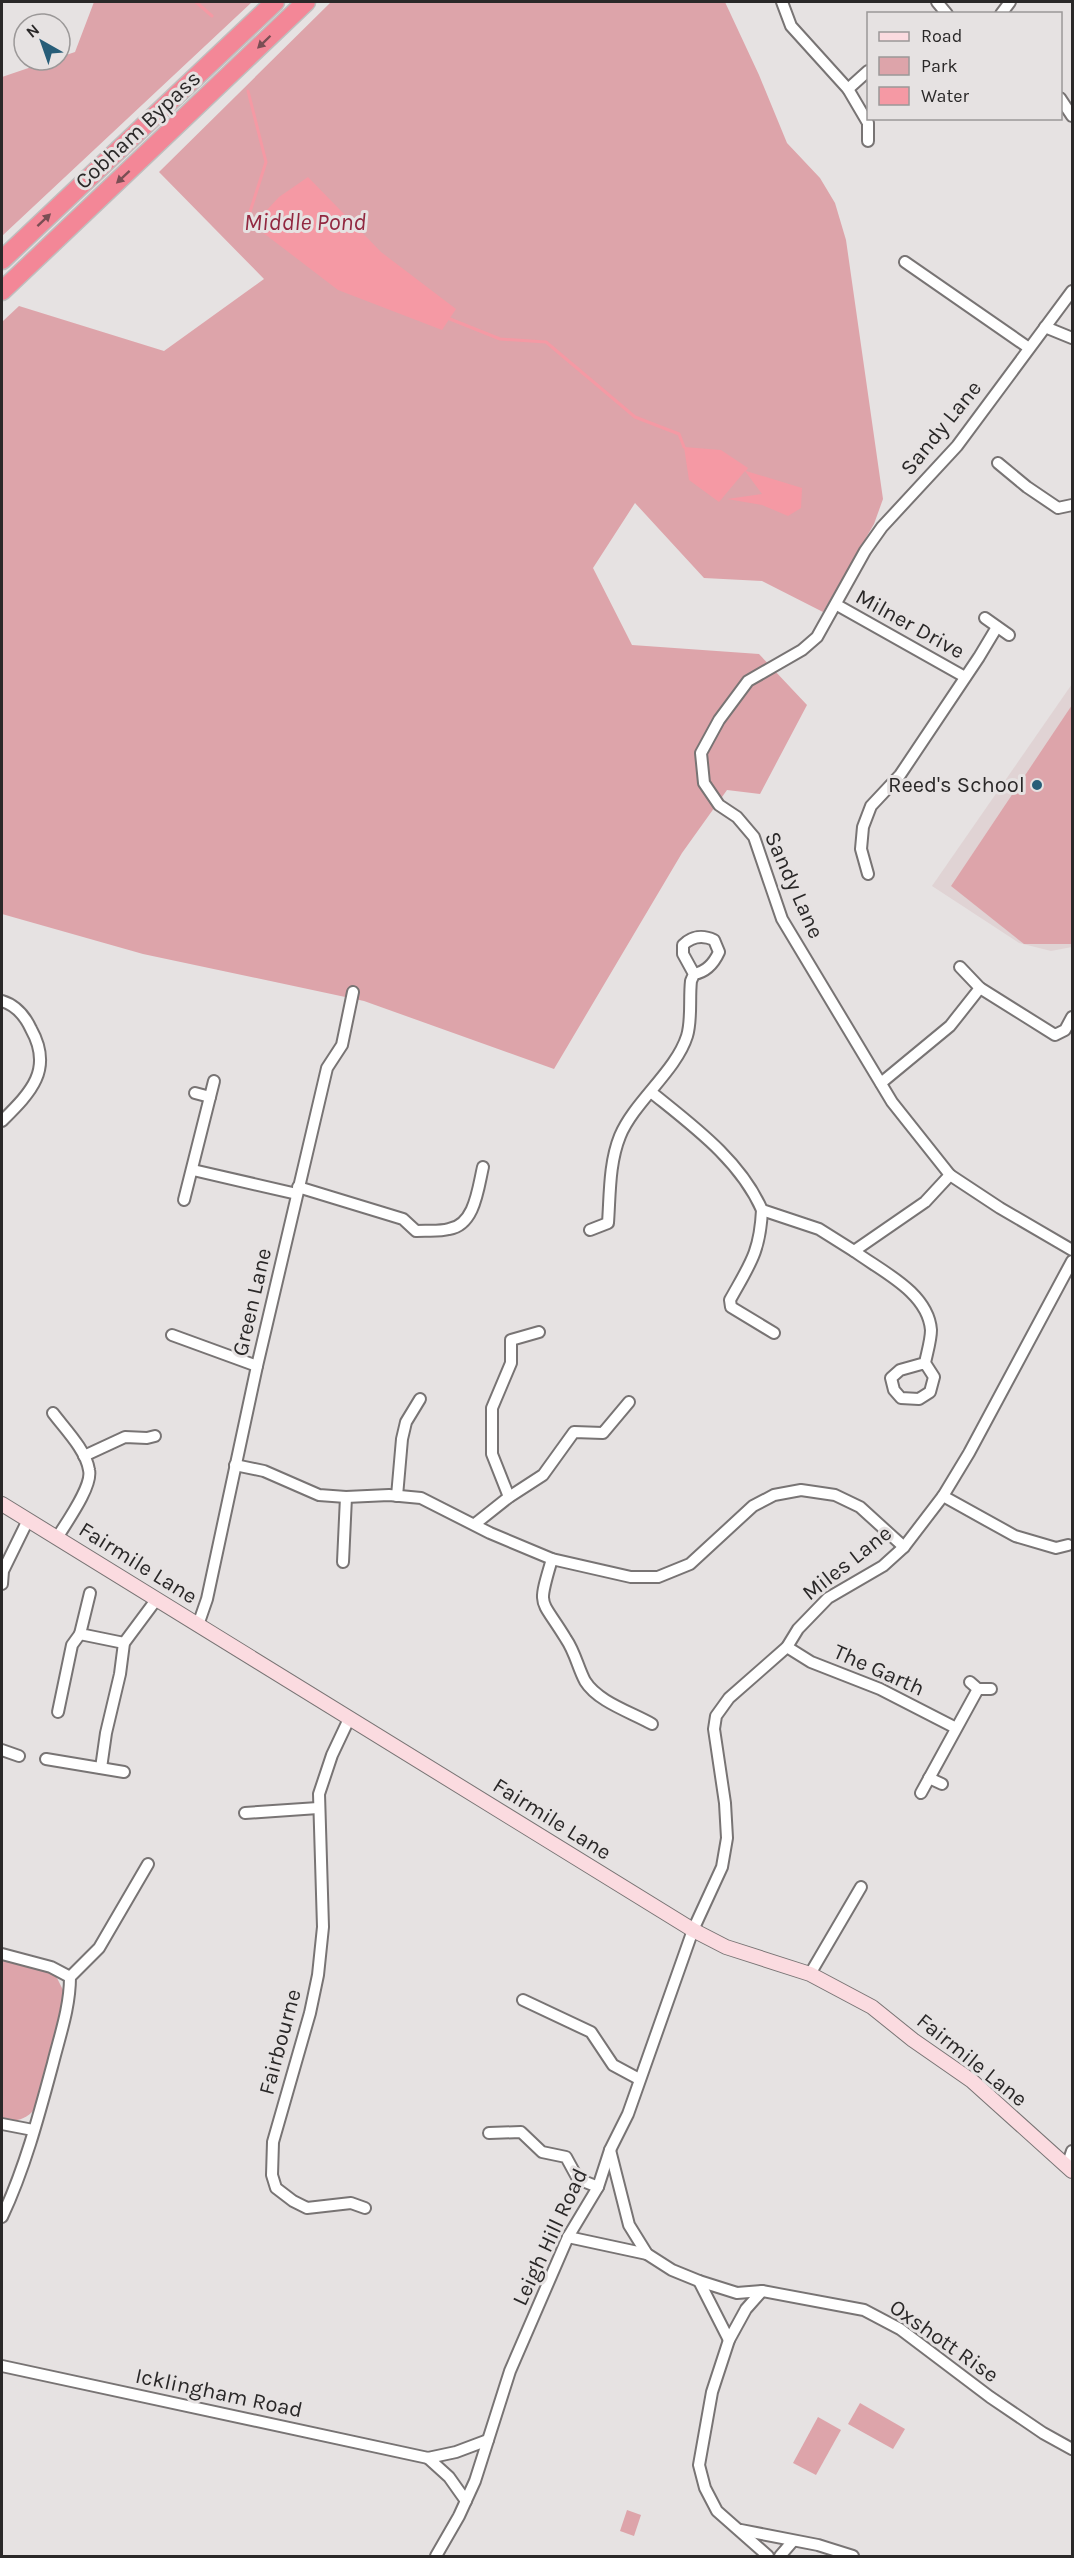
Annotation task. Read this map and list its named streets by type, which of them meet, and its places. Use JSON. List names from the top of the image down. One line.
{"streets":{"highway":["Cobham Bypass"],"street":["Sandy Lane","Milner Drive","Green Lane","Fairmile Lane","Miles Lane","The Garth","Fairbourne","Leigh Hill Road","Oxshott Rise","Icklingham Road"]},"crossings":[["Sandy Lane","Milner Drive"],["Green Lane","Fairmile Lane"],["Fairmile Lane","Miles Lane"],["Fairmile Lane","Fairbourne"],["Fairmile Lane","Leigh Hill Road"],["Miles Lane","The Garth"],["Miles Lane","Leigh Hill Road"],["Leigh Hill Road","Oxshott Rise"],["Leigh Hill Road","Icklingham Road"]],"water":["Middle Pond"],"places":["Reed's School"],"legend":["Road","Park","Water"],"north":"top left"}
